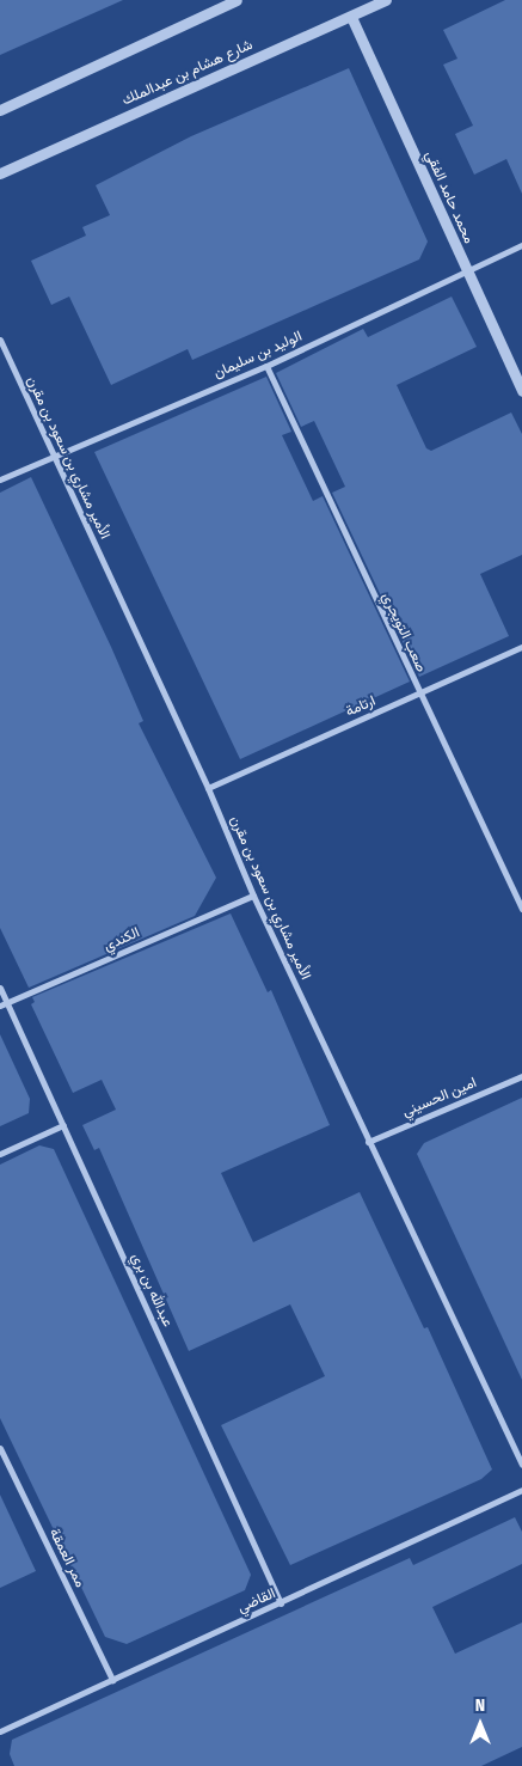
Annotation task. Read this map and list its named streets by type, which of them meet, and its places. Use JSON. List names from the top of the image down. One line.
{"streets":{"street":["شارع هشام بن عبدالملك","محمد حامد الفقي","الوليد بن سليمان","الأمير مشاري بن سعود بن مقرن","صعب التويجري","ارتامة","الكندي","امين الحسيني","عبدالله بن بري","ممر العمقة","القاضي"]},"crossings":[["شارع هشام بن عبدالملك","محمد حامد الفقي"],["محمد حامد الفقي","الوليد بن سليمان"],["الوليد بن سليمان","الأمير مشاري بن سعود بن مقرن"],["الوليد بن سليمان","صعب التويجري"],["الأمير مشاري بن سعود بن مقرن","ارتامة"],["الأمير مشاري بن سعود بن مقرن","الكندي"],["الأمير مشاري بن سعود بن مقرن","امين الحسيني"],["صعب التويجري","ارتامة"],["الكندي","عبدالله بن بري"],["عبدالله بن بري","القاضي"],["ممر العمقة","القاضي"]],"north":"top"}
